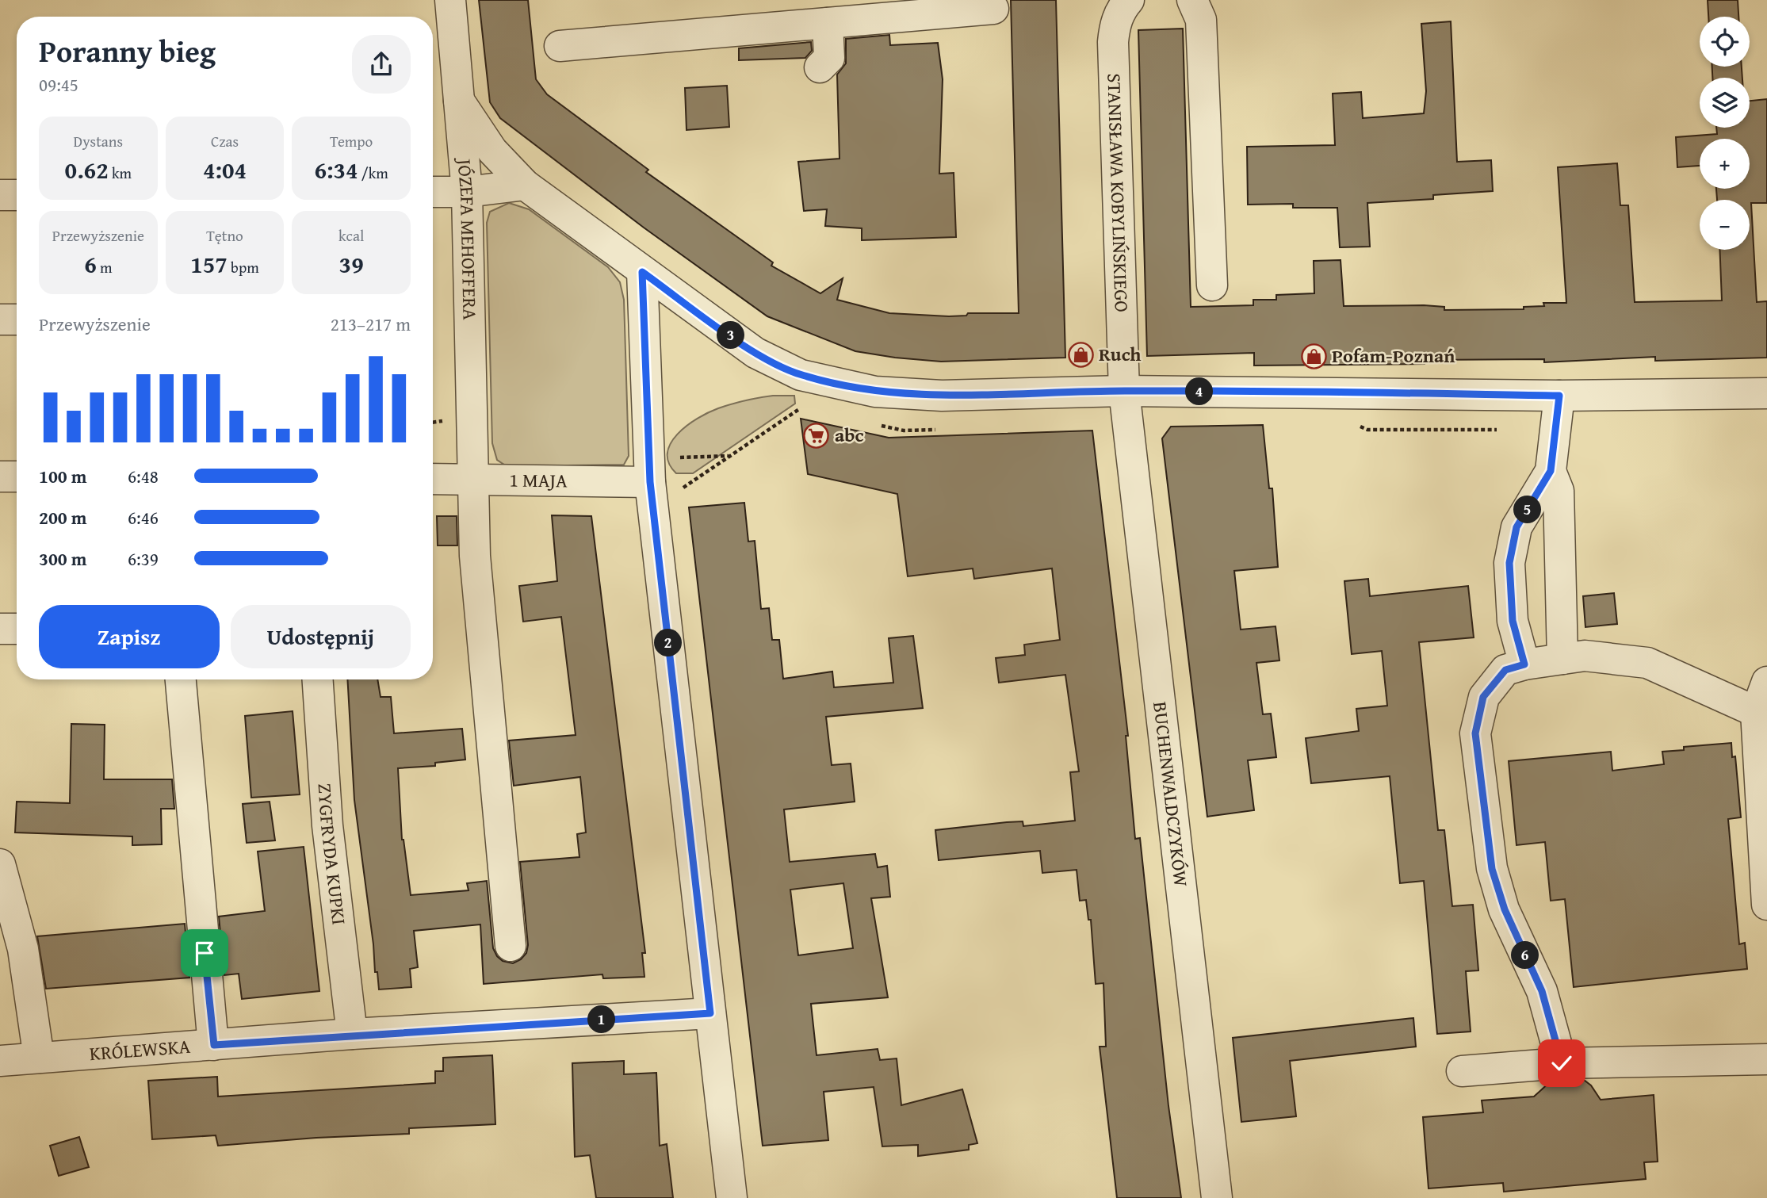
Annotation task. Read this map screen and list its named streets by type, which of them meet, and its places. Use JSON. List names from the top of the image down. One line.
{"streets":{"street":["STANISŁAWA KOBYLIŃSKIEGO","JÓZEFA MEHOFFERA","1 MAJA","BUCHENWALDCZYKÓW","ZYGFRYDA KUPKI","KRÓLEWSKA"]},"crossings":[["STANISŁAWA KOBYLIŃSKIEGO","BUCHENWALDCZYKÓW"],["JÓZEFA MEHOFFERA","1 MAJA"],["ZYGFRYDA KUPKI","KRÓLEWSKA"]],"places":{"shop":["Ruch","Pofam-Poznań"],"supermarket":["abc"]},"page":{"map_buttons":["+","−"],"heading":["Poranny bieg","09:45"],"stats":[["Dystans","0.62 km"],["Czas","4:04"],["Tempo","6:34 /km"],["Przewyższenie","6 m"],["Tętno","157 bpm"],["kcal","39"]],"chart":["Przewyższenie","213–217 m"],"pins":["3","4","5","2","6","1"],"list":[{"name":"100 m","note":"6:48"},{"name":"200 m","note":"6:46"},{"name":"300 m","note":"6:39"}],"buttons":["Zapisz","Udostępnij"]}}
